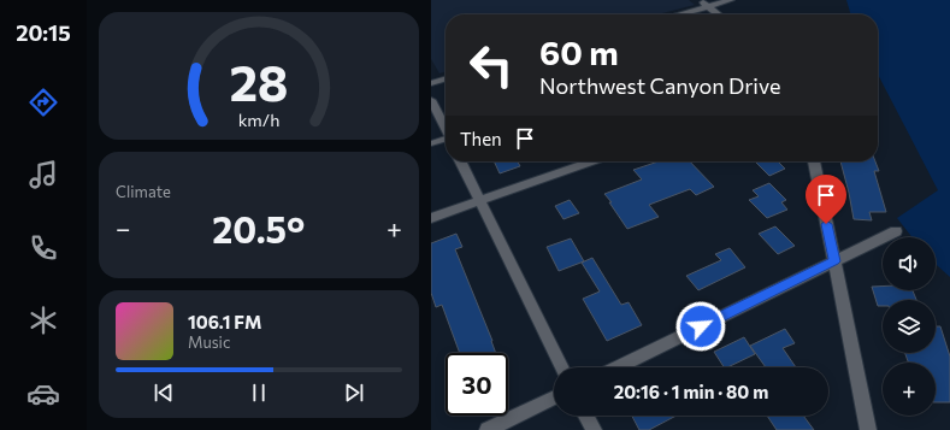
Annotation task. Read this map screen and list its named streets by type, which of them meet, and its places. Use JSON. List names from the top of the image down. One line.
{"page":{"tabs":"20:15","turn":["60 m","Northwest Canyon Drive"],"then":"Then","tile":"Climate","heat":["−","20.5°","+"],"map_buttons":"+","song":["106.1 FM","Music"],"limit":"30","trip":"20:16 · 1 min · 80 m","gauge":["28","km/h"]}}
